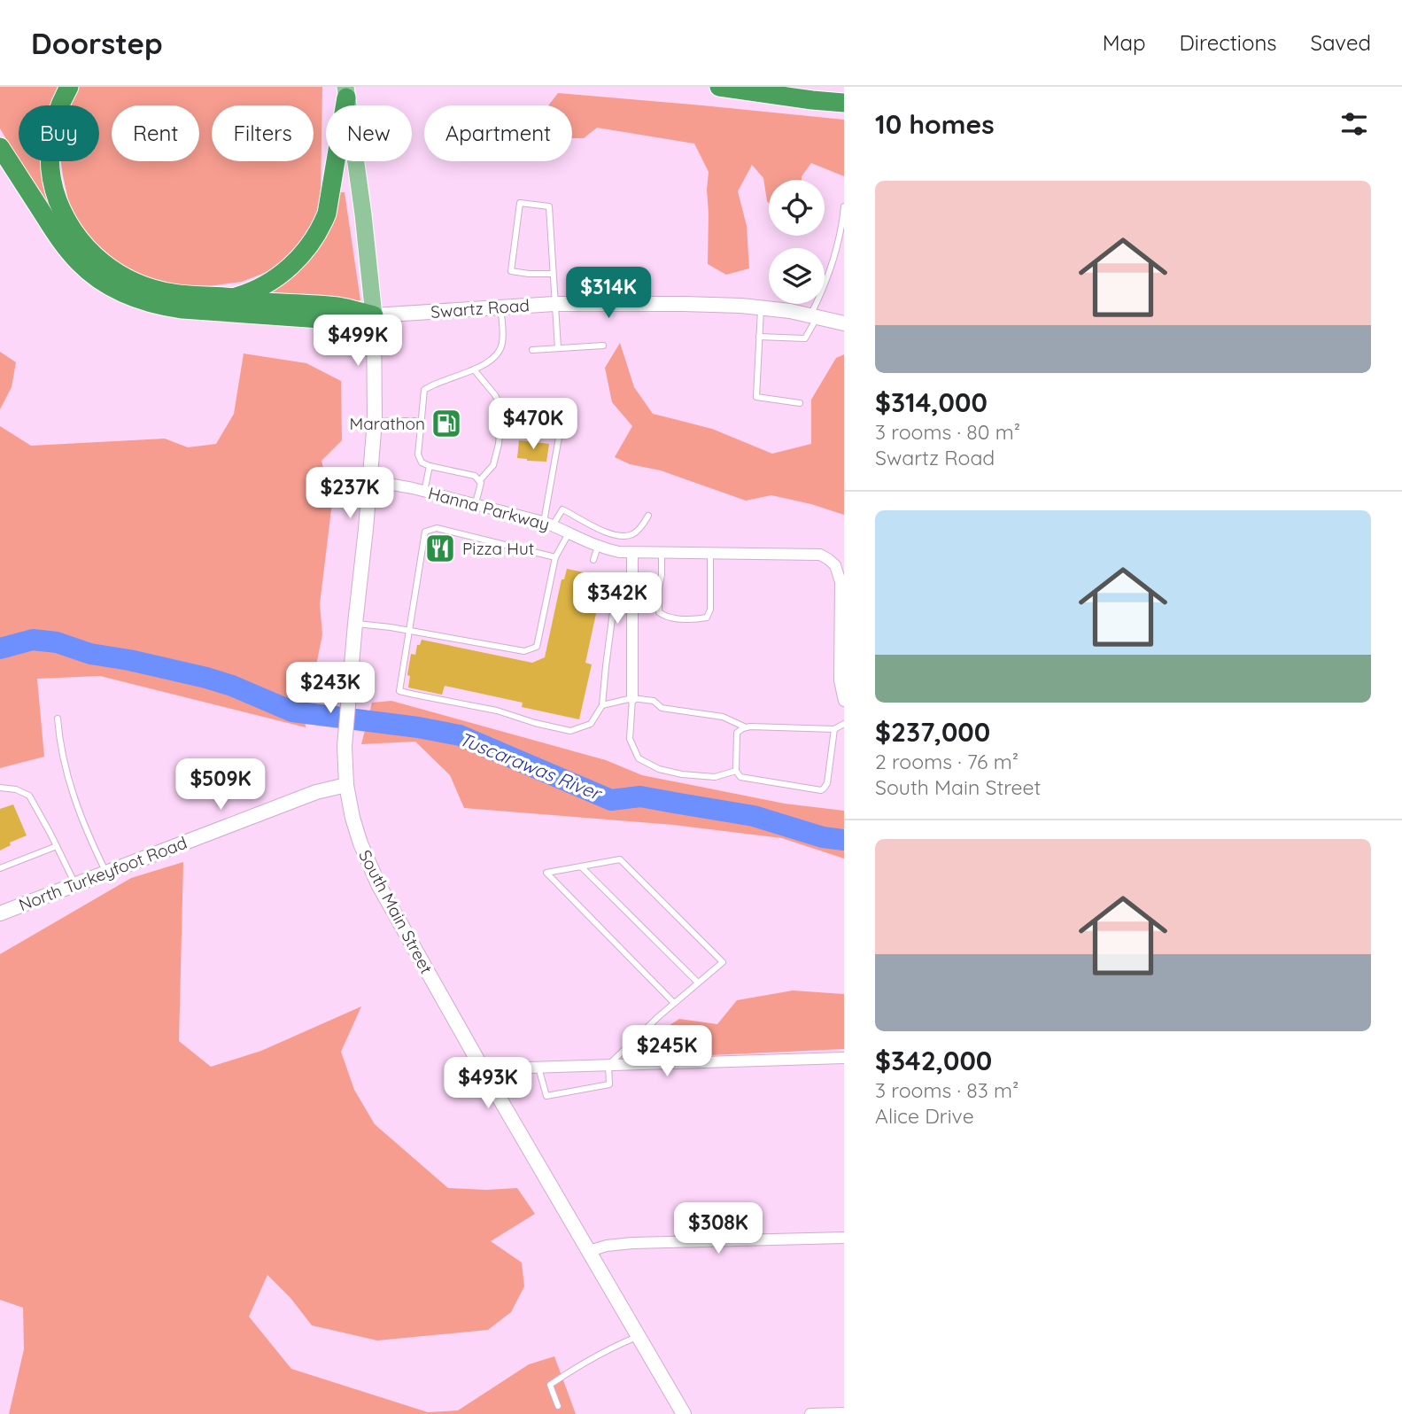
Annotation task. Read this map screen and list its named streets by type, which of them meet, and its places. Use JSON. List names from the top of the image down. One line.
{"streets":{"main road":["Swartz Road","North Turkeyfoot Road","South Main Street"],"street":["Hanna Parkway"]},"crossings":[["Swartz Road","South Main Street"],["Hanna Parkway","South Main Street"],["North Turkeyfoot Road","South Main Street"]],"water":["Tuscarawas River"],"places":{"fuel station":["Marathon"],"restaurant":["Pizza Hut"]},"page":{"header":"Doorstep","nav":["Map","Directions","Saved"],"heading":"10 homes","chip":["Buy","Rent","Filters","New","Apartment"],"list":[{"name":"$314,000","note":"3 rooms · 80 m² · Swartz Road"},{"name":"$237,000","note":"2 rooms · 76 m² · South Main Street"},{"name":"$342,000","note":"3 rooms · 83 m² · Alice Drive"}],"price":["$314K","$499K","$470K","$237K","$342K","$243K","$509K","$245K","$493K","$308K"]}}
